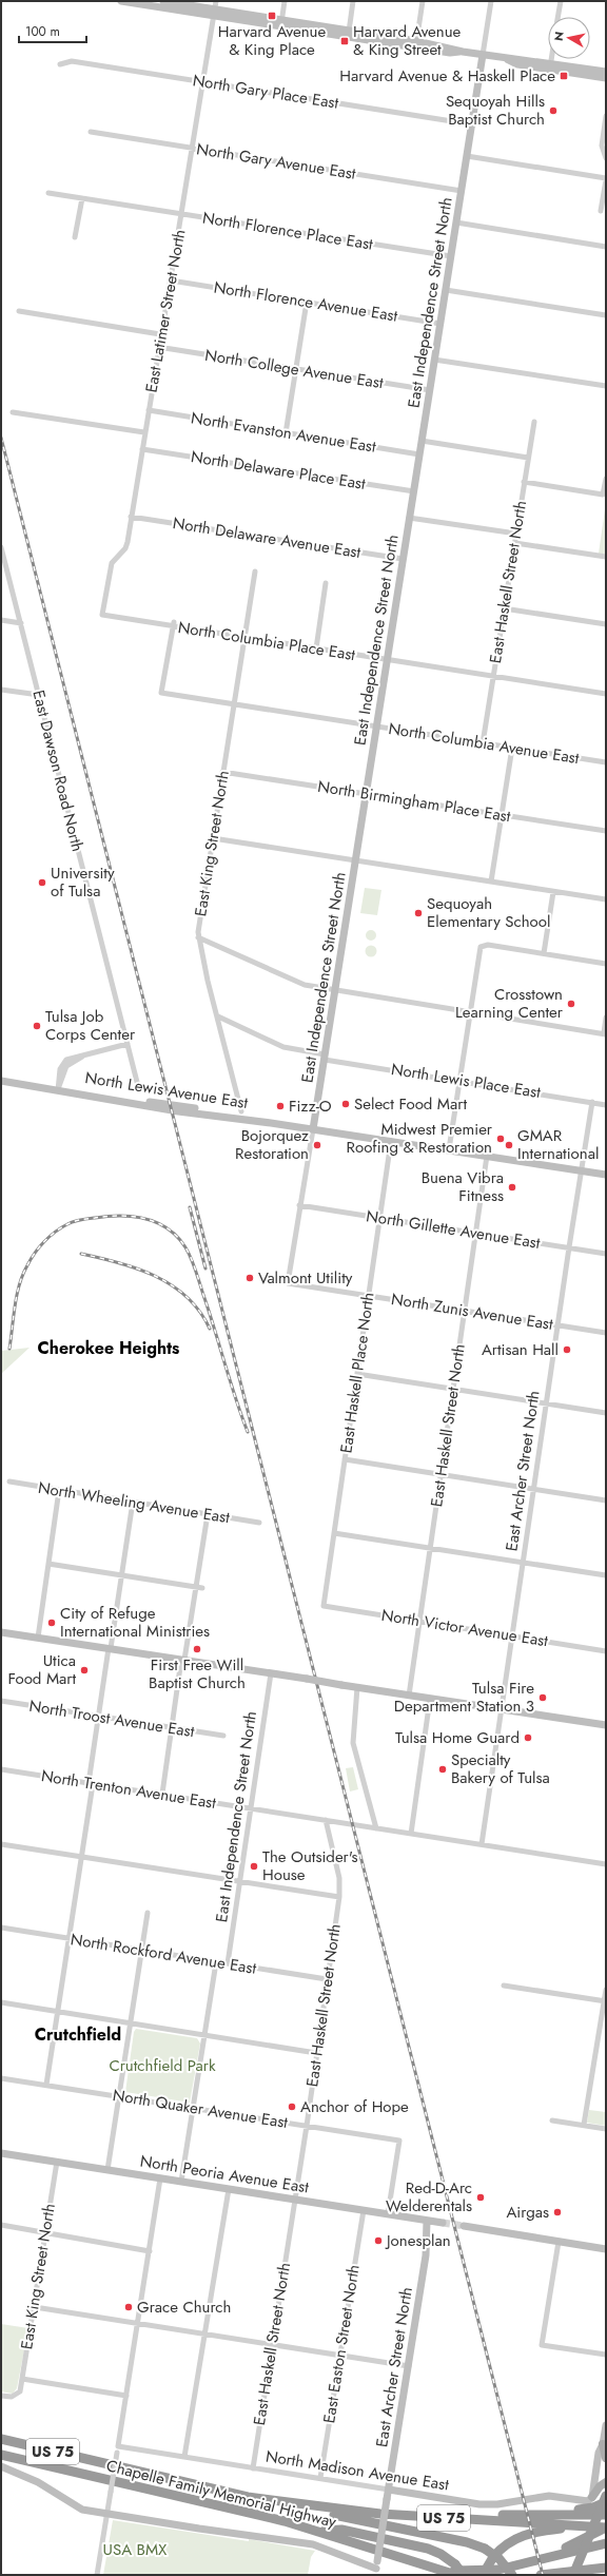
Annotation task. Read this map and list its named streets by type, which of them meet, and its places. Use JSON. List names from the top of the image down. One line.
{"streets":{"highway":["US 75","Chapelle Family Memorial Highway"],"main road":["East Independence Street North","North Lewis Avenue East","East Archer Street North","North Peoria Avenue East","North Madison Avenue East"],"street":["North Gary Place East","North Gary Avenue East","North Florence Place East","North Florence Avenue East","East Latimer Street North","North College Avenue East","North Evanston Avenue East","North Delaware Place East","North Delaware Avenue East","East Haskell Street North","North Columbia Place East","North Columbia Avenue East","East Dawson Road North","North Birmingham Place East","East King Street North","North Lewis Place East","North Gillette Avenue East","North Zunis Avenue East","East Haskell Place North","North Wheeling Avenue East","North Victor Avenue East","North Troost Avenue East","North Trenton Avenue East","North Rockford Avenue East","North Quaker Avenue East","East Easton Street North"]},"crossings":[["North Gary Place East","East Independence Street North"],["North Gary Place East","East Latimer Street North"],["North Gary Avenue East","East Independence Street North"],["North Gary Avenue East","East Latimer Street North"],["North Florence Place East","East Independence Street North"],["North Florence Place East","East Latimer Street North"],["North Florence Avenue East","East Independence Street North"],["North Florence Avenue East","East Latimer Street North"],["East Independence Street North","North College Avenue East"],["East Independence Street North","North Evanston Avenue East"],["East Independence Street North","North Delaware Place East"],["East Independence Street North","North Delaware Avenue East"],["East Independence Street North","North Columbia Place East"],["East Independence Street North","North Columbia Avenue East"],["East Independence Street North","North Birmingham Place East"],["East Independence Street North","North Lewis Place East"],["East Independence Street North","North Lewis Avenue East"],["East Independence Street North","North Gillette Avenue East"],["East Independence Street North","North Zunis Avenue East"],["East Independence Street North","North Trenton Avenue East"],["East Independence Street North","North Rockford Avenue East"],["East Latimer Street North","North College Avenue East"],["East Latimer Street North","North Evanston Avenue East"],["East Latimer Street North","North Delaware Place East"],["East Latimer Street North","North Delaware Avenue East"],["East Latimer Street North","North Columbia Place East"],["East Haskell Street North","North Columbia Place East"],["East Haskell Street North","North Columbia Avenue East"],["East Haskell Street North","North Lewis Avenue East"],["East Haskell Street North","North Gillette Avenue East"],["East Haskell Street North","North Zunis Avenue East"],["East Haskell Street North","North Victor Avenue East"],["East Haskell Street North","North Trenton Avenue East"],["East Haskell Street North","North Rockford Avenue East"],["East Haskell Street North","North Quaker Avenue East"],["East Haskell Street North","North Peoria Avenue East"],["East Haskell Street North","North Madison Avenue East"],["North Columbia Place East","North Columbia Avenue East"],["North Columbia Place East","East King Street North"],["North Columbia Avenue East","East King Street North"],["North Birmingham Place East","East King Street North"],["East King Street North","North Lewis Place East"],["East King Street North","North Peoria Avenue East"],["North Lewis Place East","East Archer Street North"],["North Lewis Avenue East","East Haskell Place North"],["North Lewis Avenue East","East Archer Street North"],["North Gillette Avenue East","East Haskell Place North"],["North Gillette Avenue East","East Archer Street North"],["North Zunis Avenue East","East Haskell Place North"],["North Zunis Avenue East","East Archer Street North"],["East Haskell Place North","North Victor Avenue East"],["East Archer Street North","North Victor Avenue East"],["East Archer Street North","North Trenton Avenue East"],["East Archer Street North","North Peoria Avenue East"],["East Archer Street North","North Madison Avenue East"],["North Quaker Avenue East","North Peoria Avenue East"],["North Peoria Avenue East","East Easton Street North"],["East Easton Street North","North Madison Avenue East"],["US 75","Chapelle Family Memorial Highway"]],"districts":["Cherokee Heights","Crutchfield"],"parks":["Crutchfield Park","USA BMX"],"places":{"transit":["Harvard Avenue & King Place","Harvard Avenue & King Street","Harvard Avenue & Haskell Place"],"other":["Sequoyah Hills Baptist Church","University of Tulsa","Sequoyah Elementary School","Crosstown Learning Center","Tulsa Job Corps Center","Select Food Mart","Fizz-O","Midwest Premier Roofing & Restoration","Bojorquez Restoration","GMAR International","Buena Vibra Fitness","Valmont Utility","Artisan Hall","City of Refuge International Ministries","First Free Will Baptist Church","Utica Food Mart","Tulsa Fire Department Station 3","Tulsa Home Guard","Specialty Bakery of Tulsa","The Outsider's House","Anchor of Hope","Red-D-Arc Welderentals","Airgas","Jonesplan","Grace Church"]},"scale_bar":"100 m","north":"left"}
